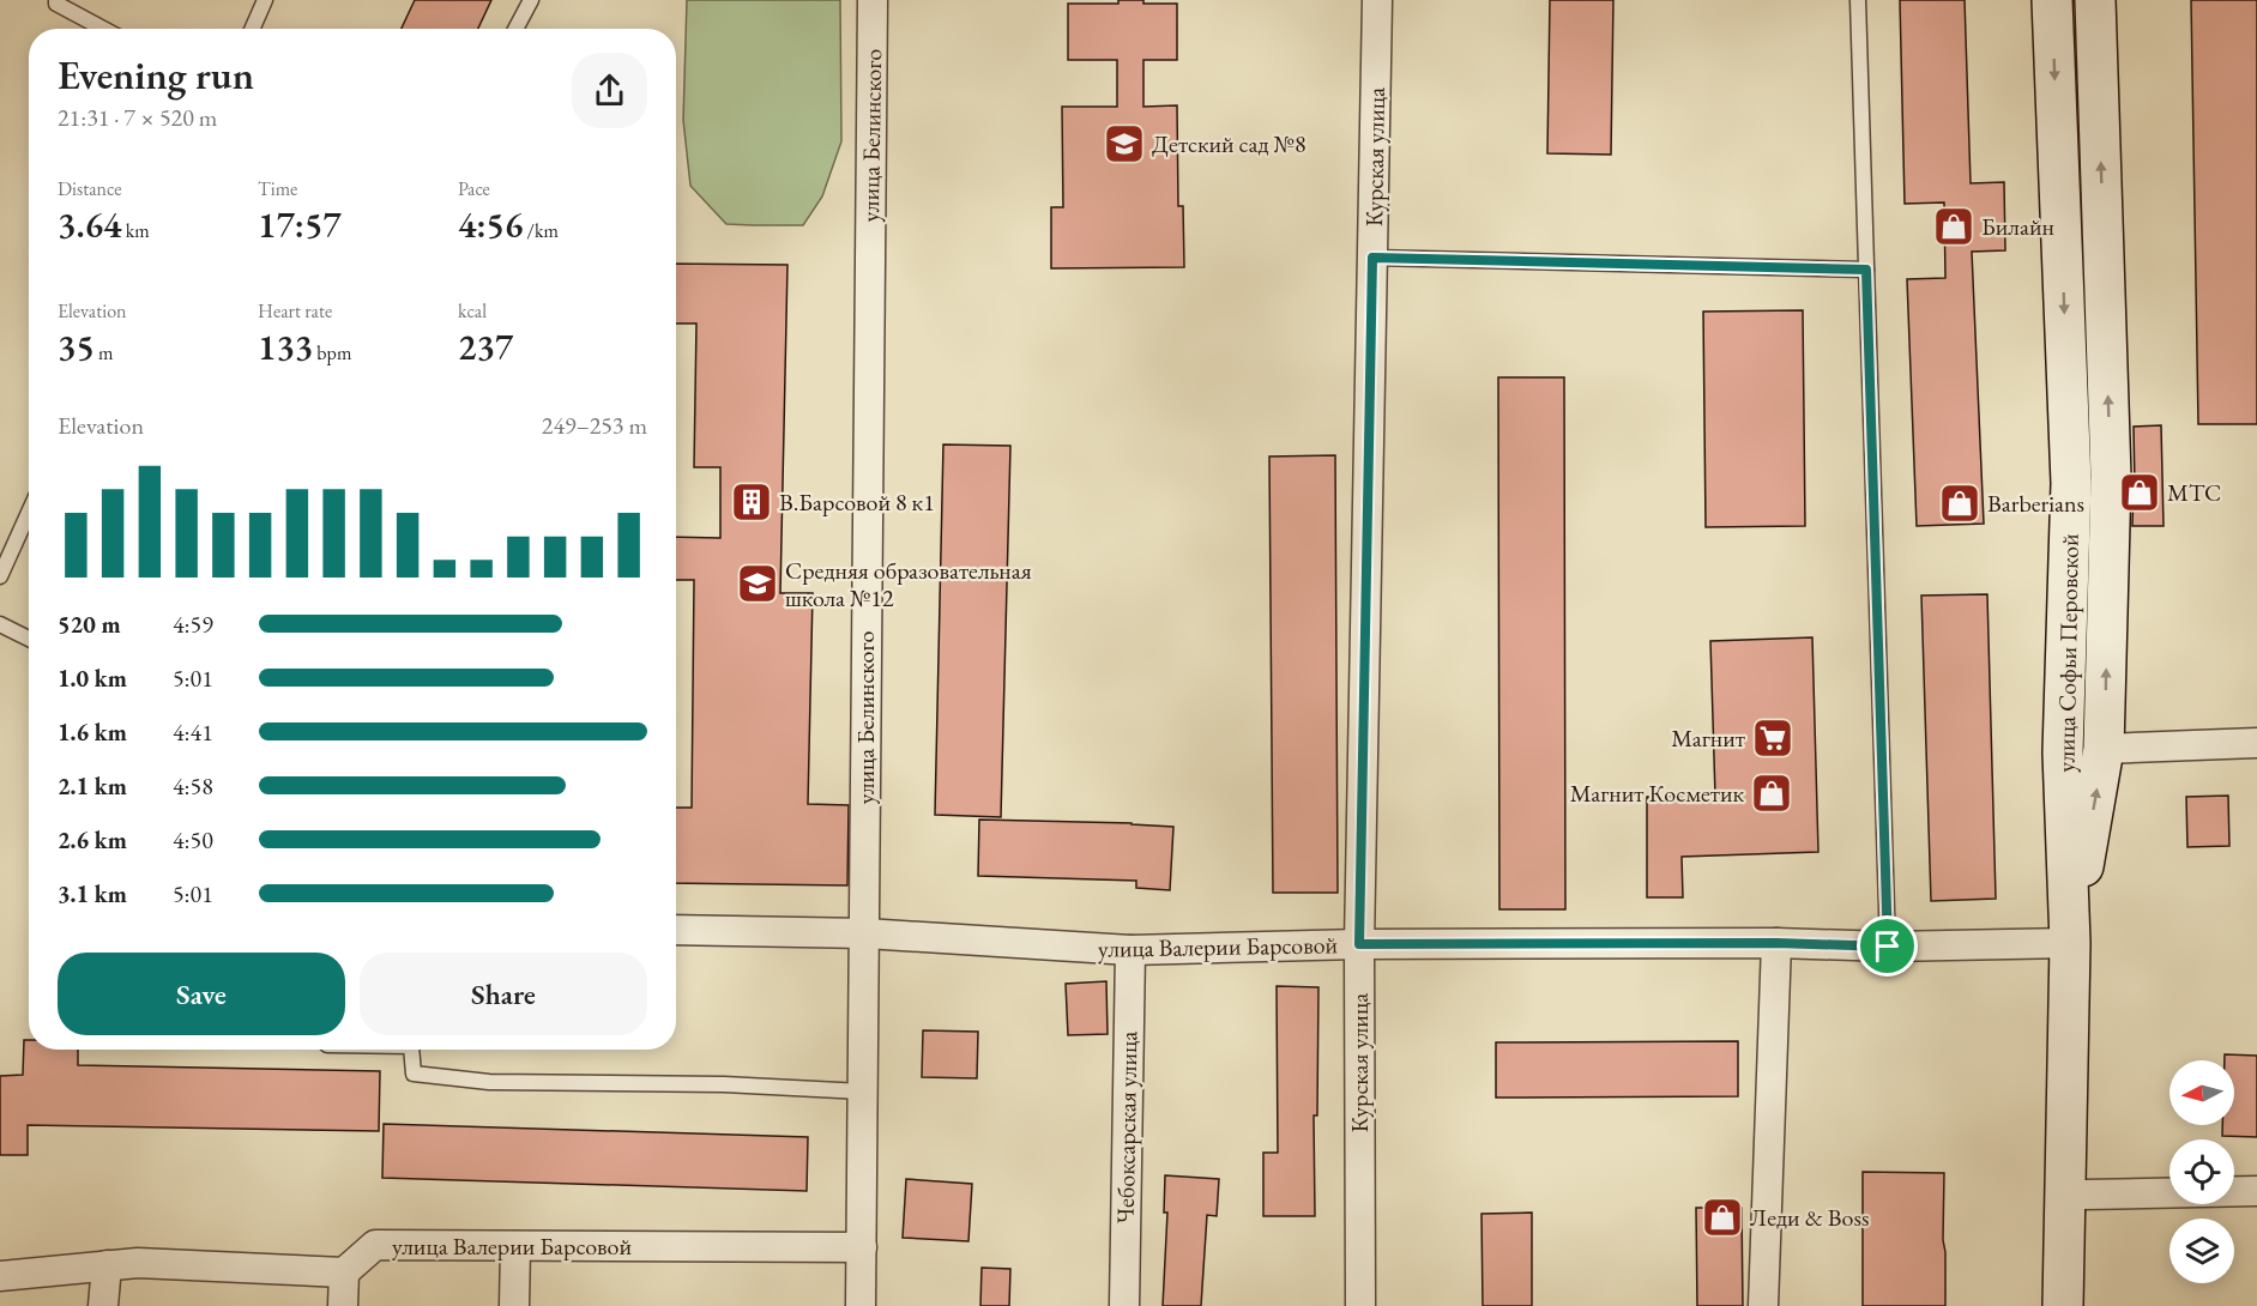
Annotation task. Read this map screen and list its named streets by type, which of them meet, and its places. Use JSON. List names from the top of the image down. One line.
{"streets":{"main road":["улица Софьи Перовской"],"street":["улица Белинского","Курская улица","улица Валерии Барсовой","Чебоксарская улица"]},"crossings":[["улица Белинского","улица Валерии Барсовой"],["Курская улица","улица Валерии Барсовой"],["улица Софьи Перовской","улица Валерии Барсовой"],["улица Валерии Барсовой","Чебоксарская улица"]],"places":{"school or university":["Детский сад №8","Средняя образовательная школа №12"],"shop":["Билайн","МТС","Barberians","Магнит Косметик","Леди & Boss"],"building":["В.Барсовой 8 к1"],"supermarket":["Магнит"]},"north":"left","page":{"heading":["Evening run","21:31 · 7 × 520 m"],"stats":[["Distance","3.64 km"],["Time","17:57"],["Pace","4:56 /km"],["Elevation","35 m"],["Heart rate","133 bpm"],["kcal","237"]],"chart":["Elevation","249–253 m"],"list":[{"name":"520 m","note":"4:59"},{"name":"1.0 km","note":"5:01"},{"name":"1.6 km","note":"4:41"},{"name":"2.1 km","note":"4:58"},{"name":"2.6 km","note":"4:50"},{"name":"3.1 km","note":"5:01"}],"buttons":["Save","Share"]}}
